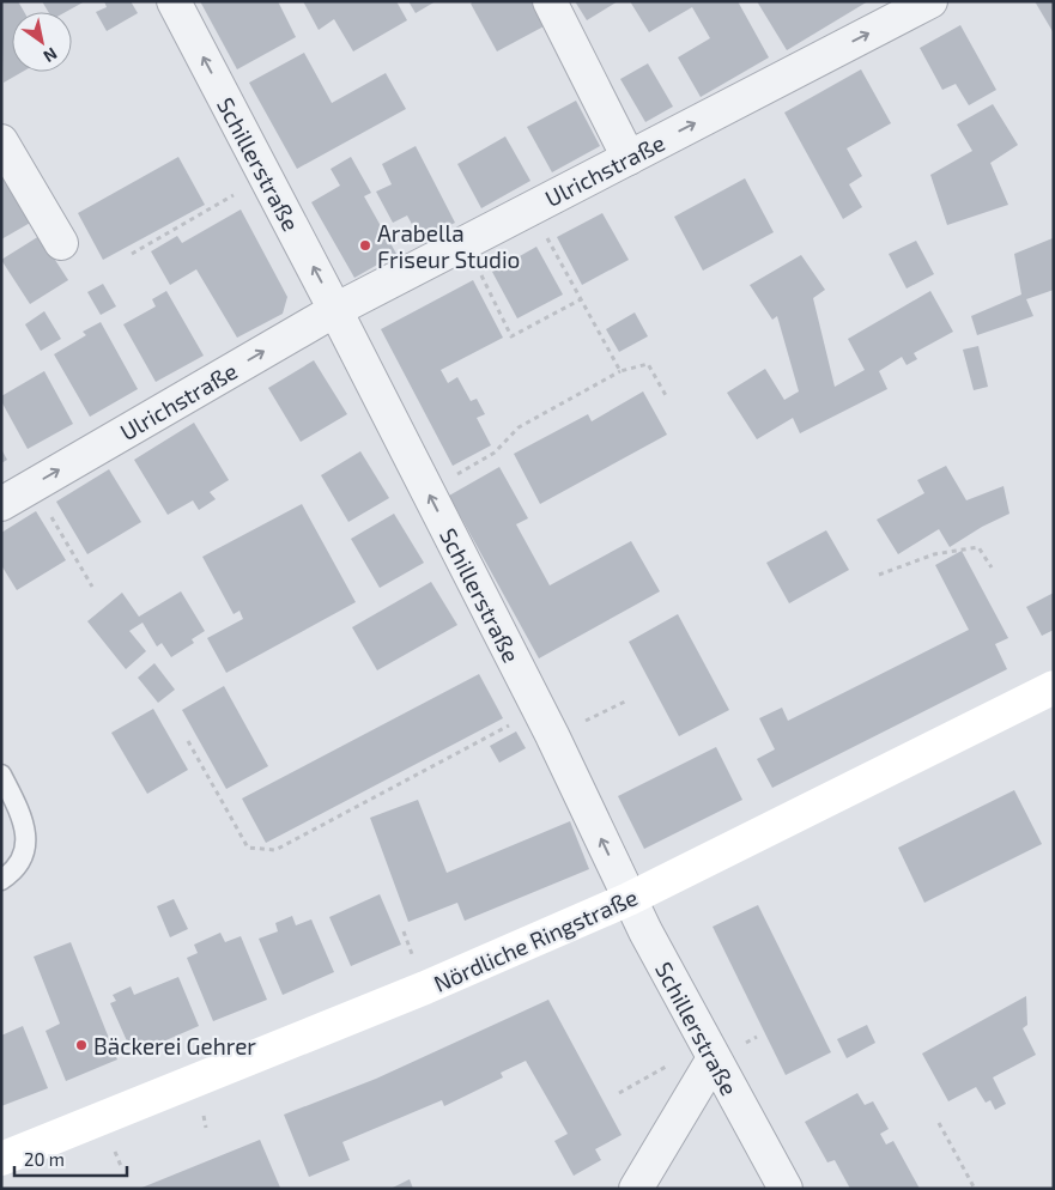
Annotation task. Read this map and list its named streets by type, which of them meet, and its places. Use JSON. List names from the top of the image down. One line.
{"streets":{"street":["Schillerstraße","Ulrichstraße","Nördliche Ringstraße"]},"crossings":[["Schillerstraße","Ulrichstraße"],["Schillerstraße","Nördliche Ringstraße"]],"one_way":["Schillerstraße","Ulrichstraße"],"places":["Arabella Friseur Studio","Bäckerei Gehrer"],"scale_bar":"20 m","north":"bottom right"}
